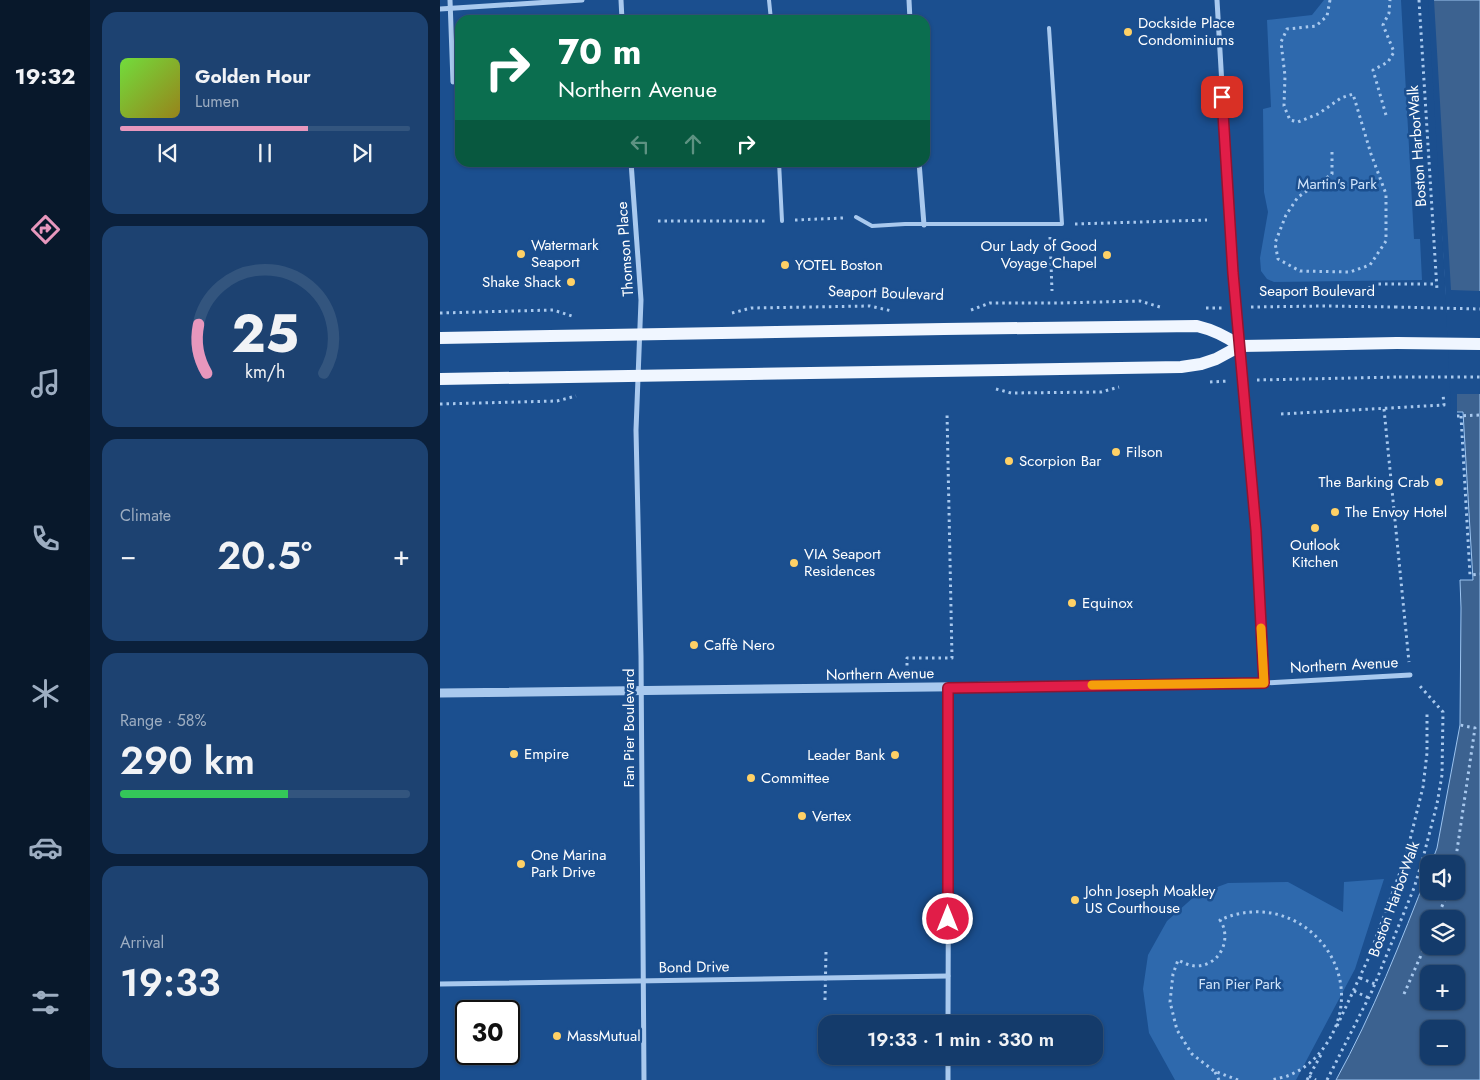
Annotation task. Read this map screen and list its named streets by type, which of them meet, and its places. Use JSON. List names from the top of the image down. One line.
{"streets":{"street":["Thomson Place","Northern Avenue","Fan Pier Boulevard","Bond Drive"],"path":["Boston HarborWalk","Seaport Boulevard"]},"crossings":[["Boston HarborWalk","Northern Avenue"],["Thomson Place","Fan Pier Boulevard"],["Northern Avenue","Fan Pier Boulevard"],["Fan Pier Boulevard","Bond Drive"]],"parks":["Martin's Park","Fan Pier Park"],"places":["Dockside Place Condominiums","Watermark Seaport","Our Lady of Good Voyage Chapel","YOTEL Boston","Shake Shack","Filson","Scorpion Bar","The Barking Crab","The Envoy Hotel","Outlook Kitchen","VIA Seaport Residences","Equinox","Caffè Nero","Empire","Leader Bank","Committee","Vertex","One Marina Park Drive","John Joseph Moakley US Courthouse","MassMutual"],"page":{"tabs":"19:32","turn":["70 m","Northern Avenue"],"song":["Golden Hour","Lumen"],"tile":["Climate",["Range · 58%","290 km"],["Arrival","19:33"]],"heat":["−","20.5°","+"],"map_buttons":["+","−"],"limit":"30","trip":"19:33 · 1 min · 330 m","gauge":["25","km/h"]}}
